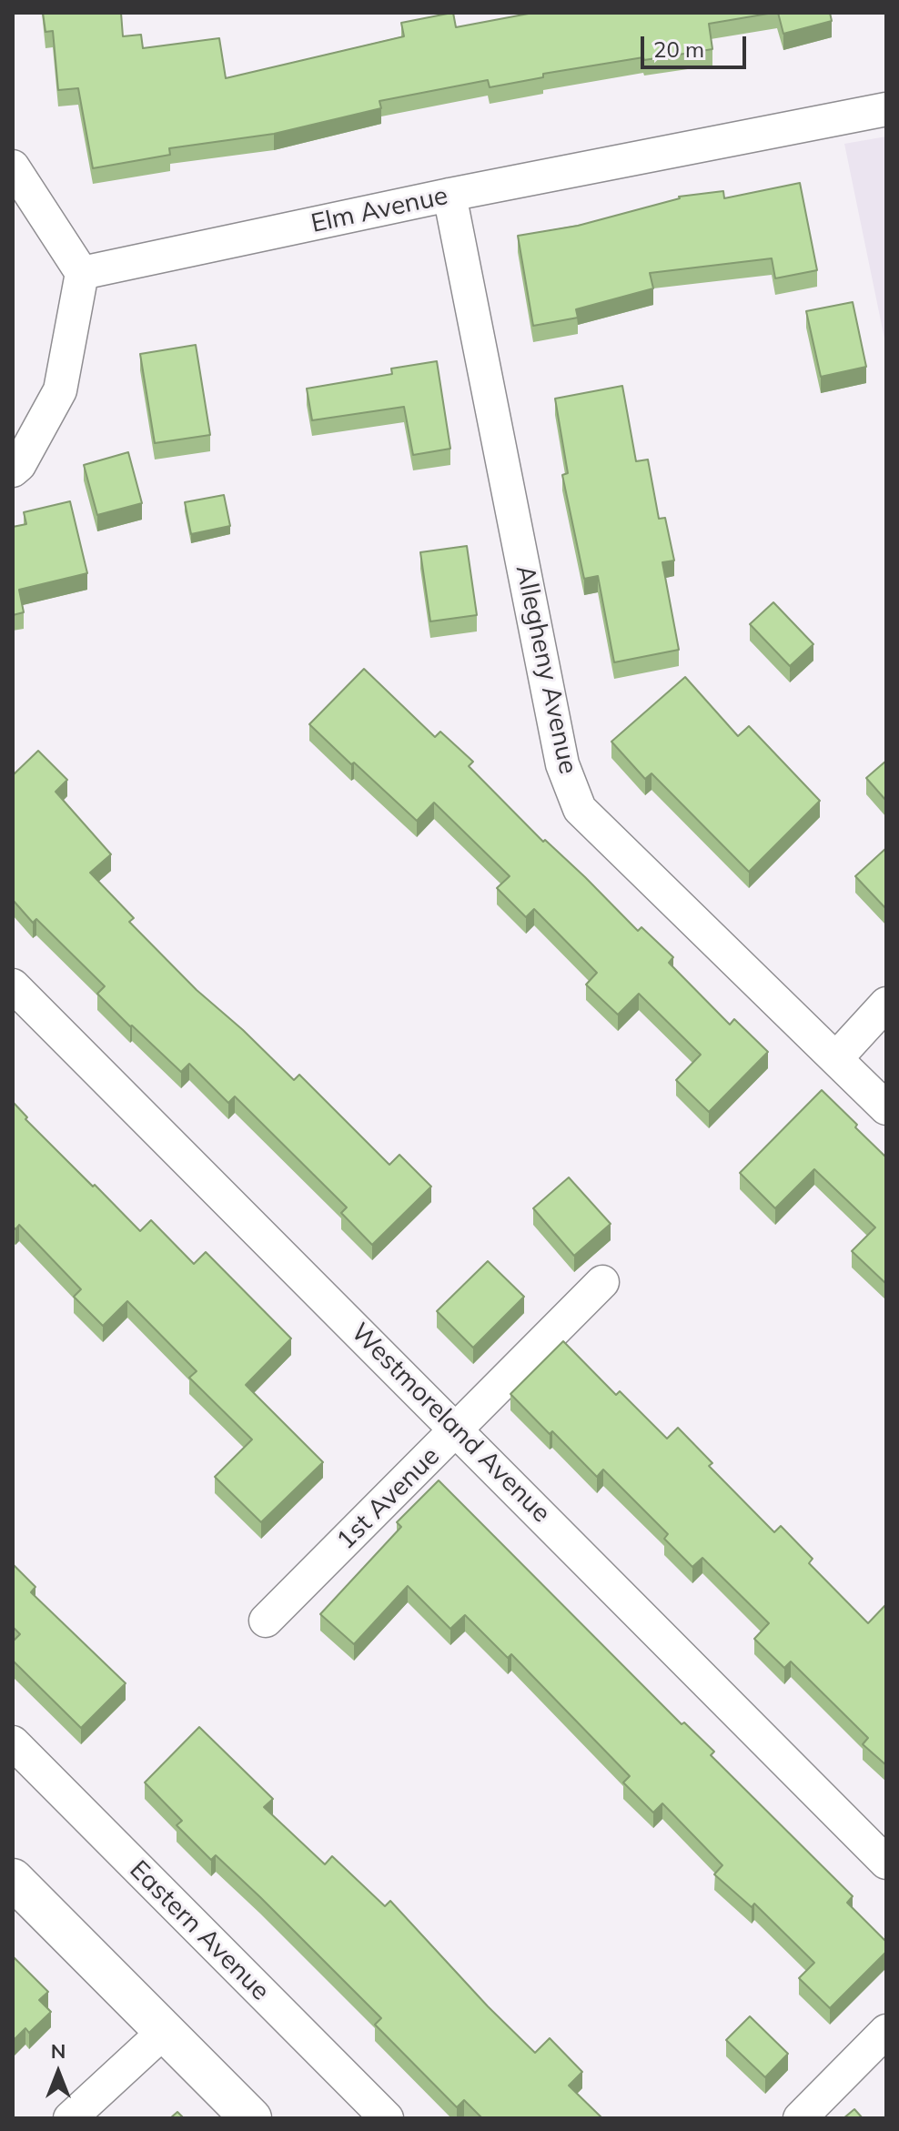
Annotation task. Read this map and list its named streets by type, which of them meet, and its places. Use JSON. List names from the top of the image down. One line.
{"streets":{"street":["Elm Avenue","Allegheny Avenue","Westmoreland Avenue","1st Avenue","Eastern Avenue"]},"crossings":[["Elm Avenue","Allegheny Avenue"],["Westmoreland Avenue","1st Avenue"]],"scale_bar":"20 m","north":"top"}
